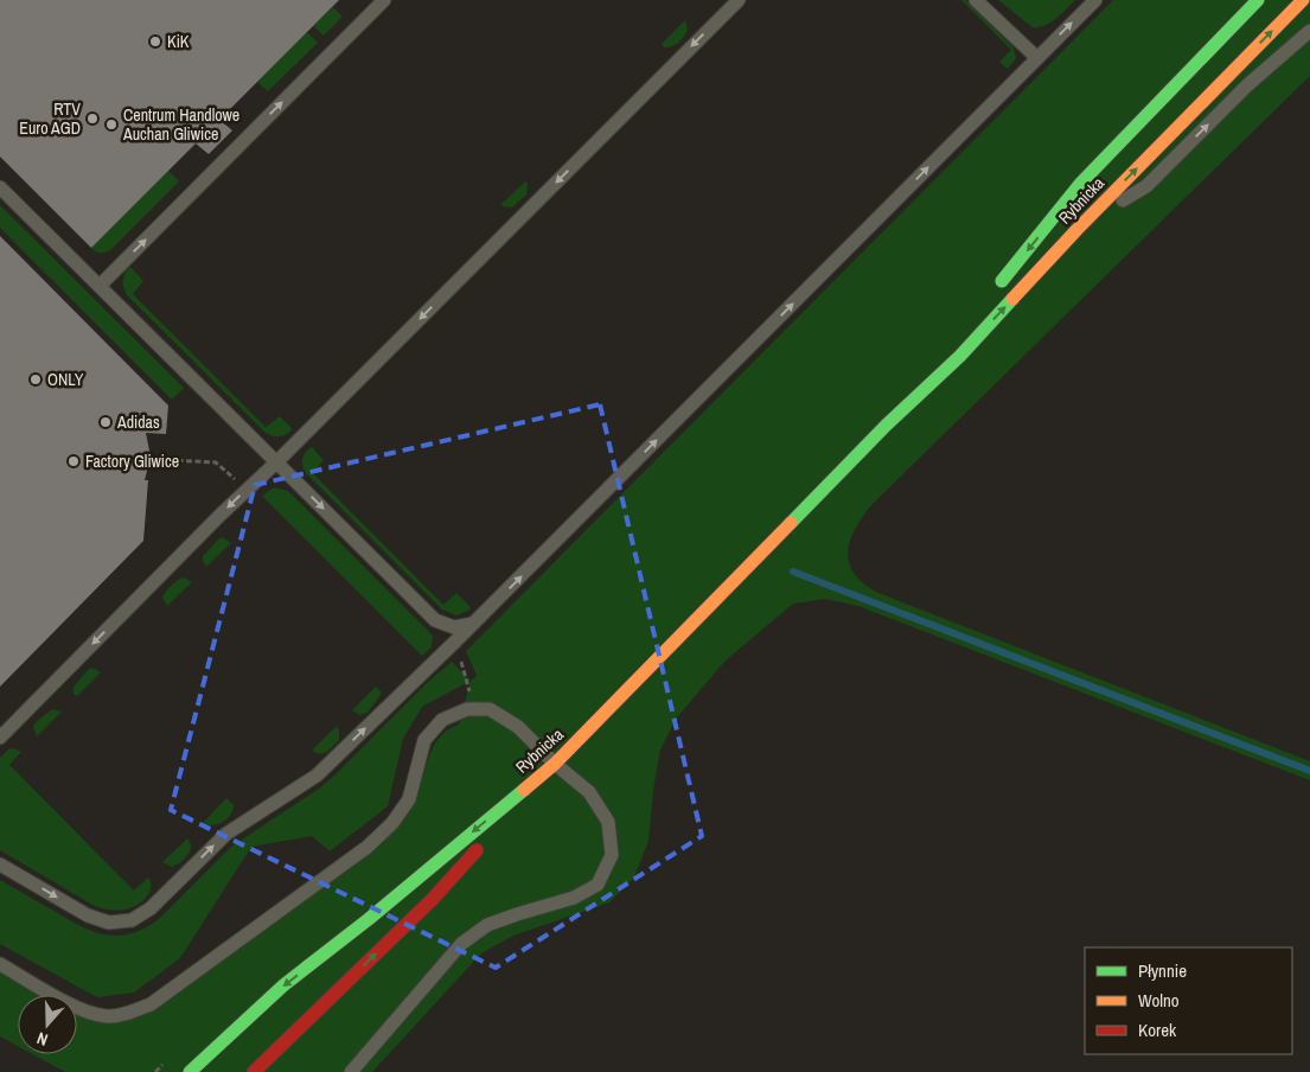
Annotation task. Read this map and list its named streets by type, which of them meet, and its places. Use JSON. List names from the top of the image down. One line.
{"streets":{"main road":["Rybnicka"]},"places":["KiK","RTV Euro AGD","Centrum Handlowe Auchan Gliwice","ONLY","Adidas","Factory Gliwice"],"legend":["Płynnie","Wolno","Korek"],"north":"bottom"}
